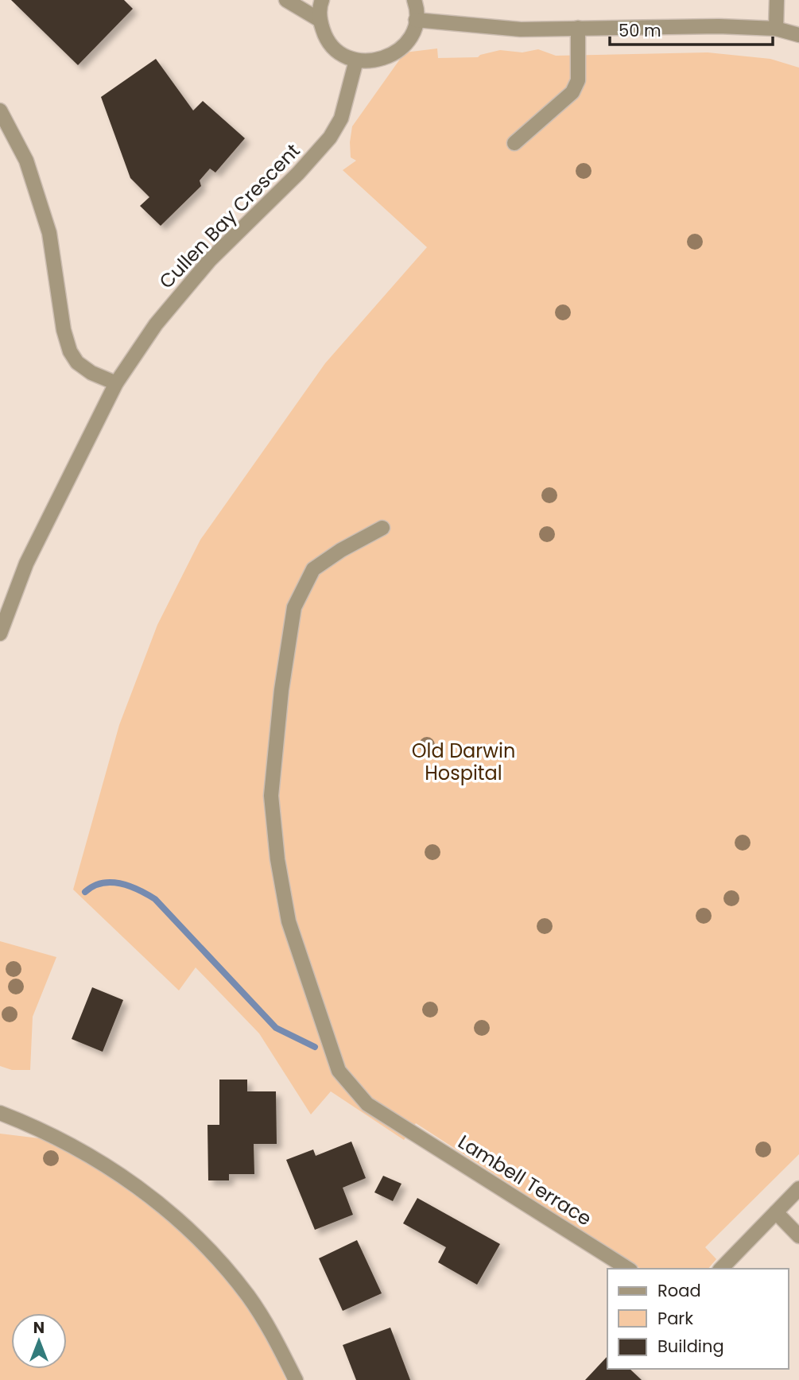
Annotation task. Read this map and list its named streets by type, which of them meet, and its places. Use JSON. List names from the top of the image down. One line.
{"streets":{"street":["Cullen Bay Crescent","Lambell Terrace"]},"parks":["Old Darwin Hospital"],"legend":["Road","Park","Building"],"scale_bar":"50 m","north":"top"}
